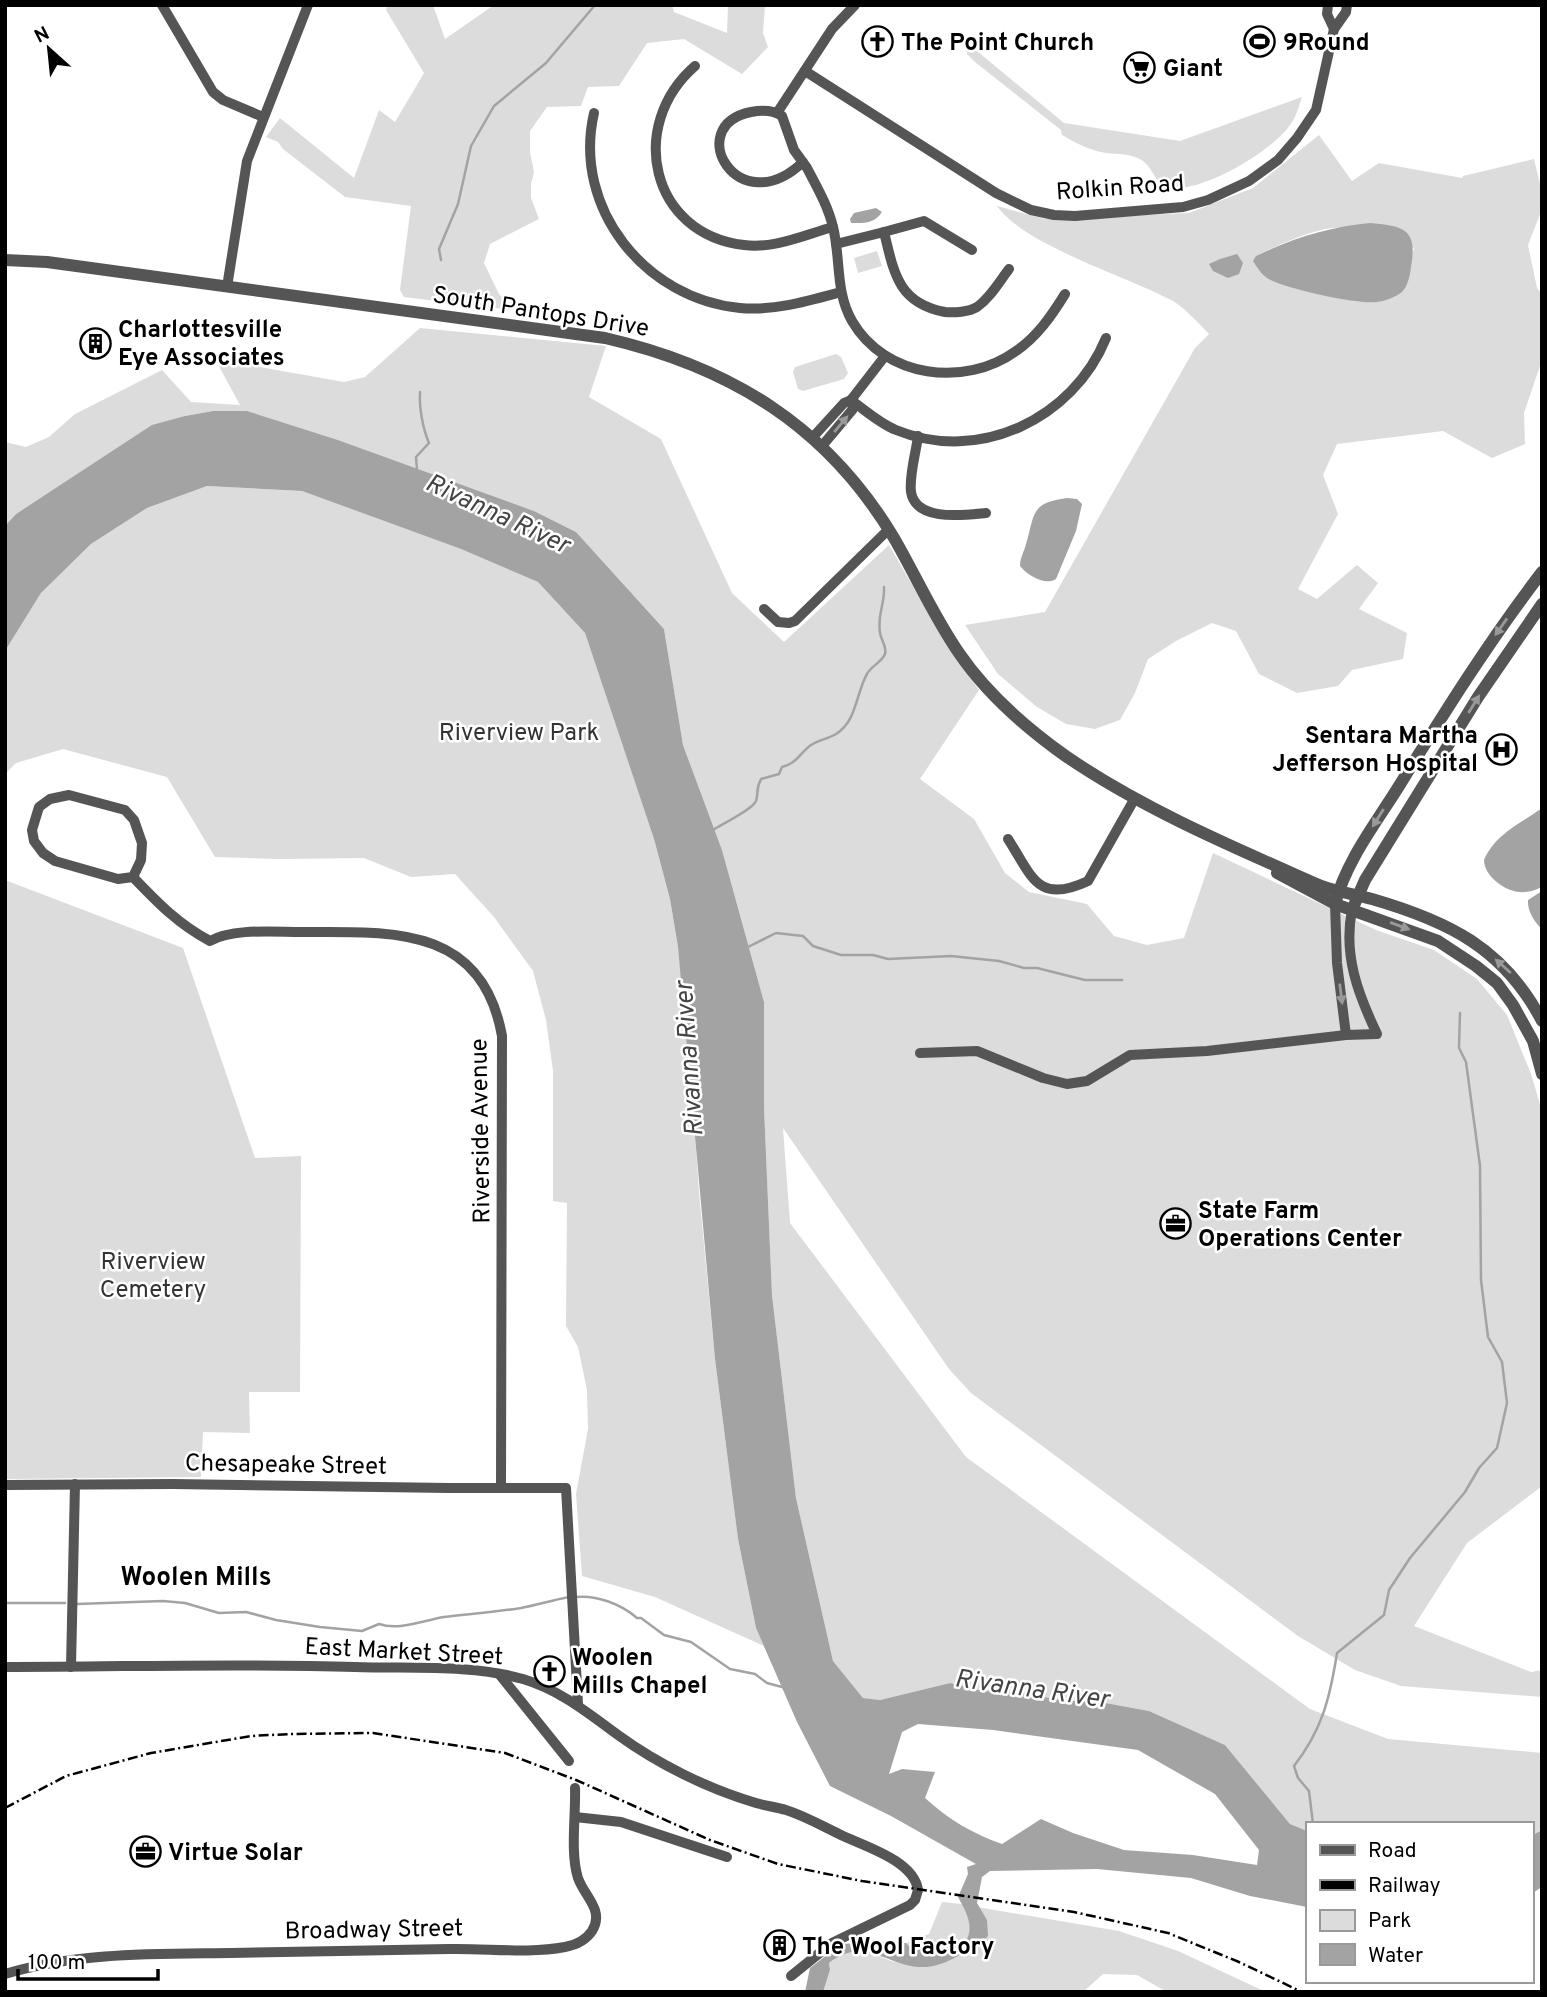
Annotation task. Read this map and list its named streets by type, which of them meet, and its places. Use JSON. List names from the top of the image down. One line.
{"streets":{"street":["Rolkin Road","South Pantops Drive","Riverside Avenue","Chesapeake Street","East Market Street","Broadway Street"]},"crossings":[["Riverside Avenue","Chesapeake Street"],["Chesapeake Street","East Market Street"]],"districts":["Woolen Mills"],"water":["Rivanna River"],"parks":["Riverview Park","Riverview Cemetery"],"places":{"church":["The Point Church","Woolen Mills Chapel"],"sports":["9Round"],"supermarket":["Giant"],"building":["Charlottesville Eye Associates","The Wool Factory"],"hospital":["Sentara Martha Jefferson Hospital"],"office":["State Farm Operations Center","Virtue Solar"]},"legend":["Road","Railway","Park","Water"],"scale_bar":"100 m","north":"top left"}
